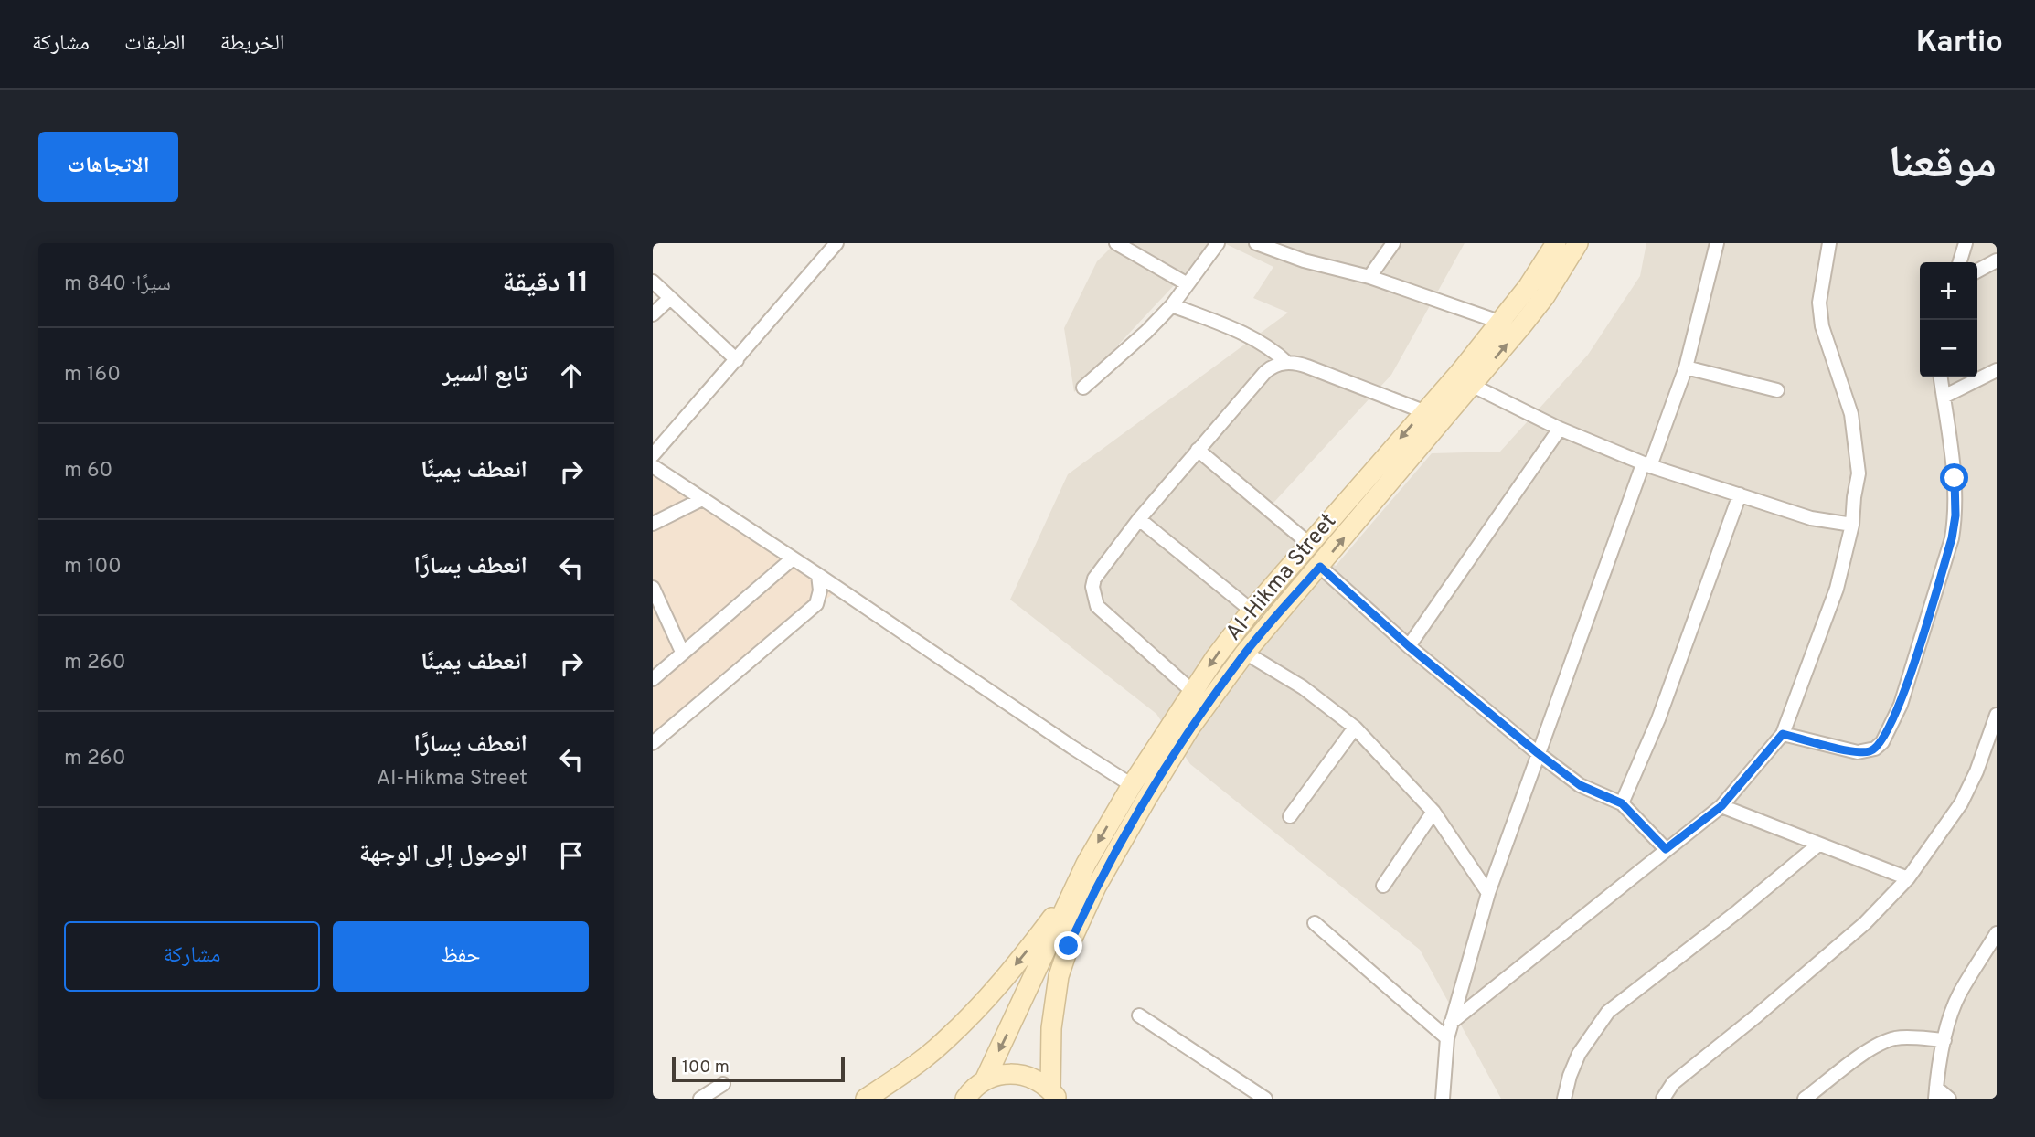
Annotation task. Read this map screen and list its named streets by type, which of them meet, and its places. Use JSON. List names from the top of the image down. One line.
{"streets":{"street":["Al-Hikma Street"]},"scale_bar":"100 m","page":{"header":"Kartio","nav":["الخريطة","الطبقات","مشاركة"],"title":"موقعنا","buttons":["الاتجاهات",["حفظ","مشاركة"]],"heading":["11 دقيقة","سيرًا · 840 m"],"map_buttons":["+","−"],"list":[["تابع السير","160 m"],["انعطف يمينًا","60 m"],["انعطف يسارًا","100 m"],["انعطف يمينًا","260 m"],["انعطف يسارًا","Al-Hikma Street","260 m"],"الوصول إلى الوجهة"],"scale":"100 m"}}
